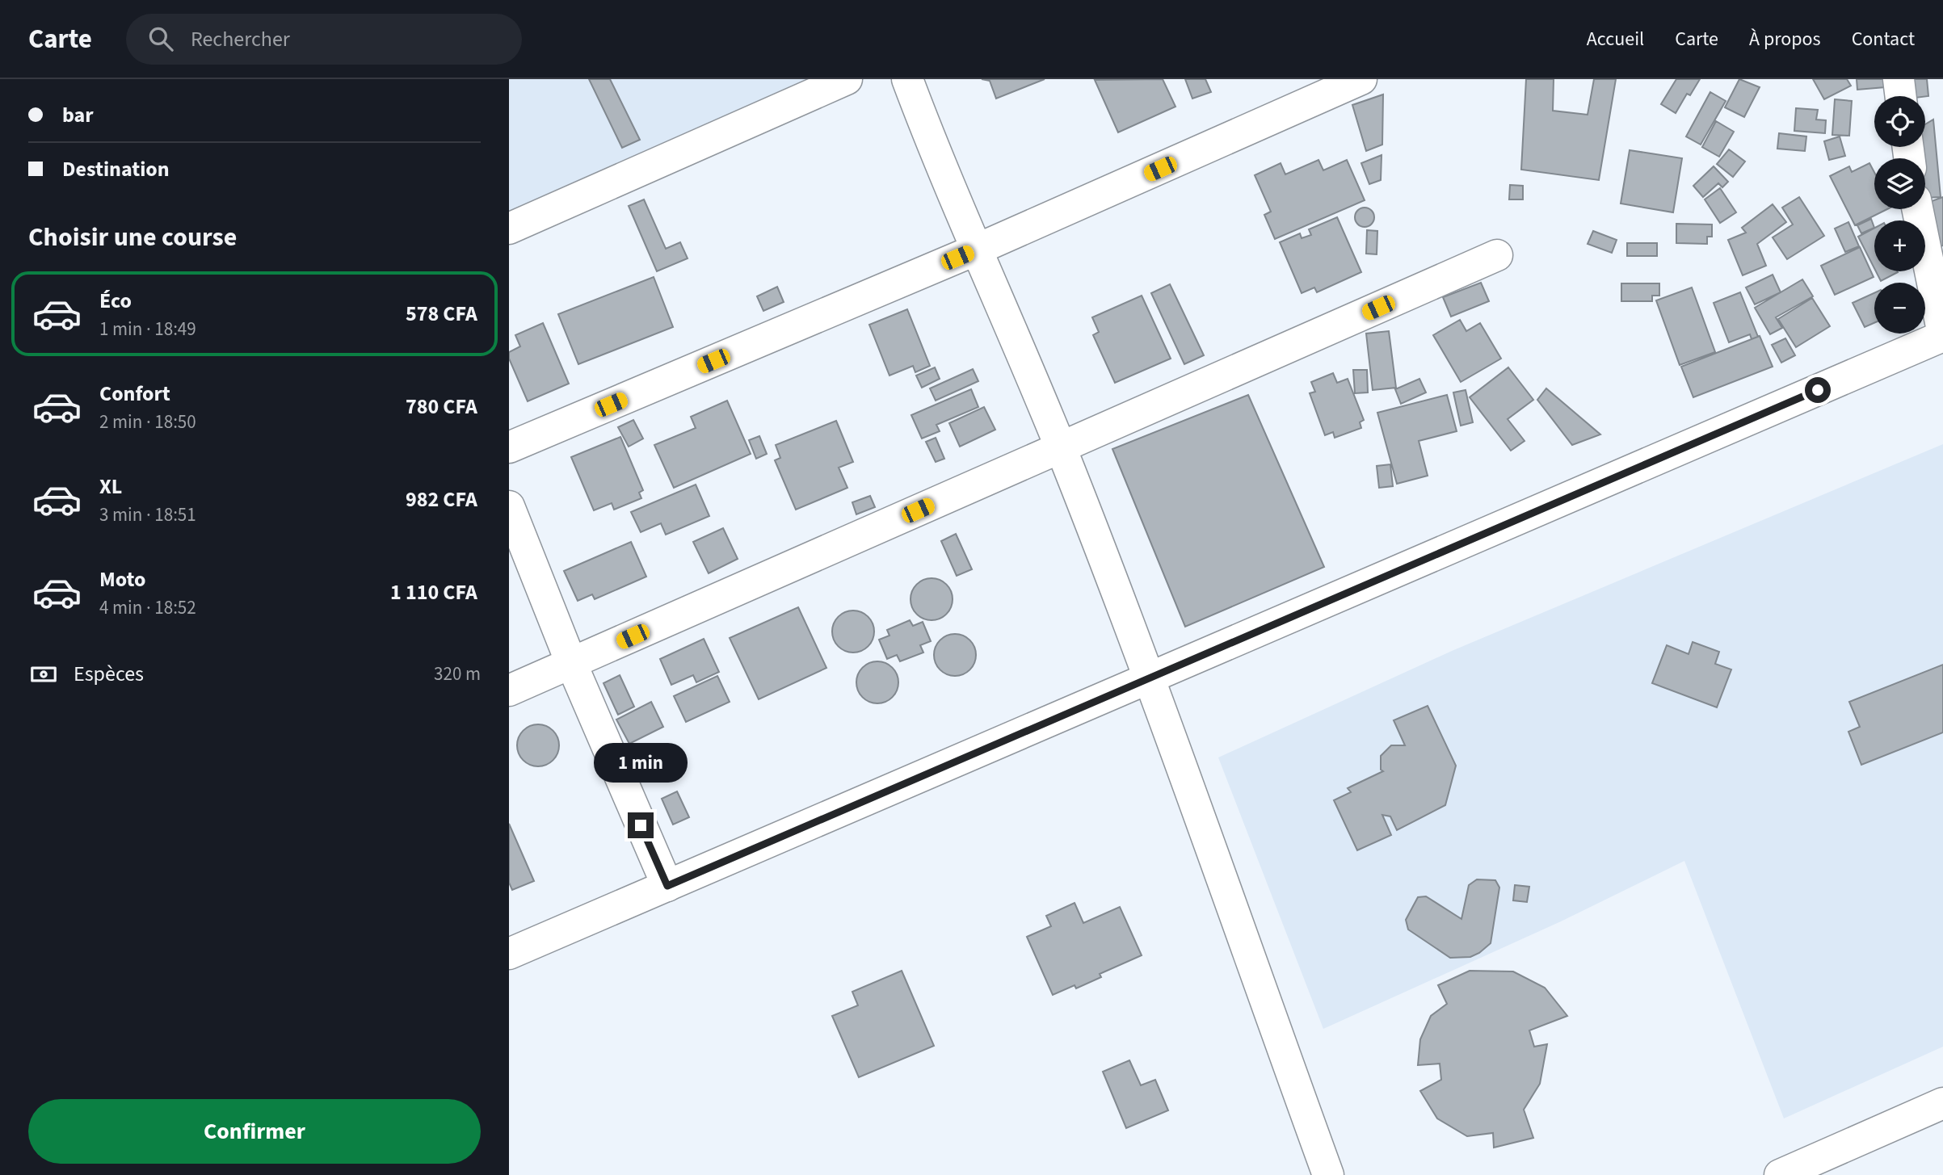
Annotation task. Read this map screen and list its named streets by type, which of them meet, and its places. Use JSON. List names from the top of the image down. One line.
{"page":{"header":"Carte","search":"Rechercher","nav":["Accueil","Carte","À propos","Contact"],"banner":["bar","Destination"],"map_buttons":["+","−"],"heading":"Choisir une course","list":[{"name":"Éco","note":"1 min · 18:49","value":"578 CFA"},{"name":"Confort","note":"2 min · 18:50","value":"780 CFA"},{"name":"XL","note":"3 min · 18:51","value":"982 CFA"},{"name":"Moto","note":"4 min · 18:52","value":"1 110 CFA"}],"pay":["Espèces","320 m"],"bubble":"1 min","buttons":"Confirmer"}}
